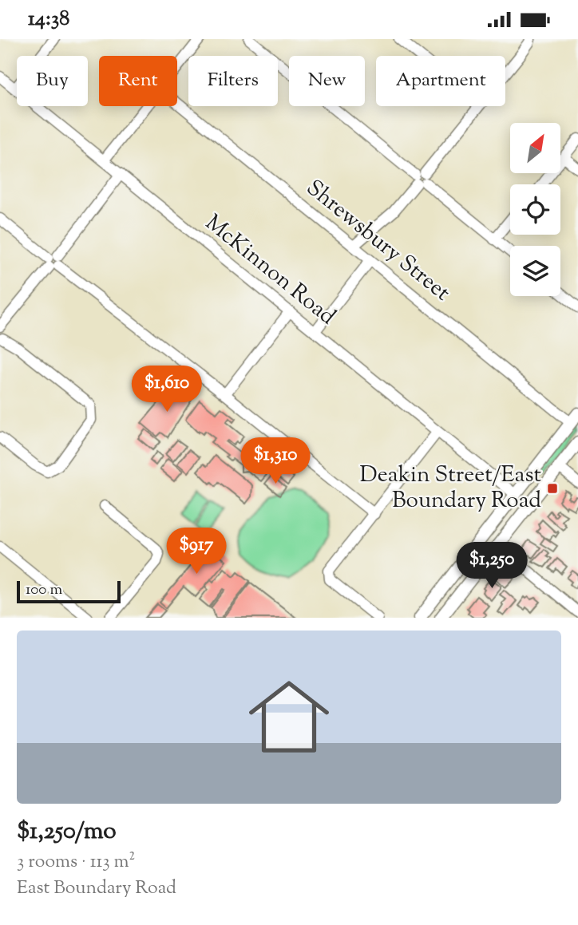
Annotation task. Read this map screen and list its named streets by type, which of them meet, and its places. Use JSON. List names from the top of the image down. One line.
{"streets":{"street":["Shrewsbury Street","McKinnon Road"]},"places":{"transit":["Deakin Street/East Boundary Road"]},"scale_bar":"100 m","north":"top right","page":{"status":"14:38","chip":["Buy","Rent","Filters","New","Apartment"],"price":["$1,610","$1,310","$917","$1,250"],"scale":"100 m","list":[{"name":"$1,250/mo","note":"3 rooms · 113 m² · East Boundary Road"}]}}
